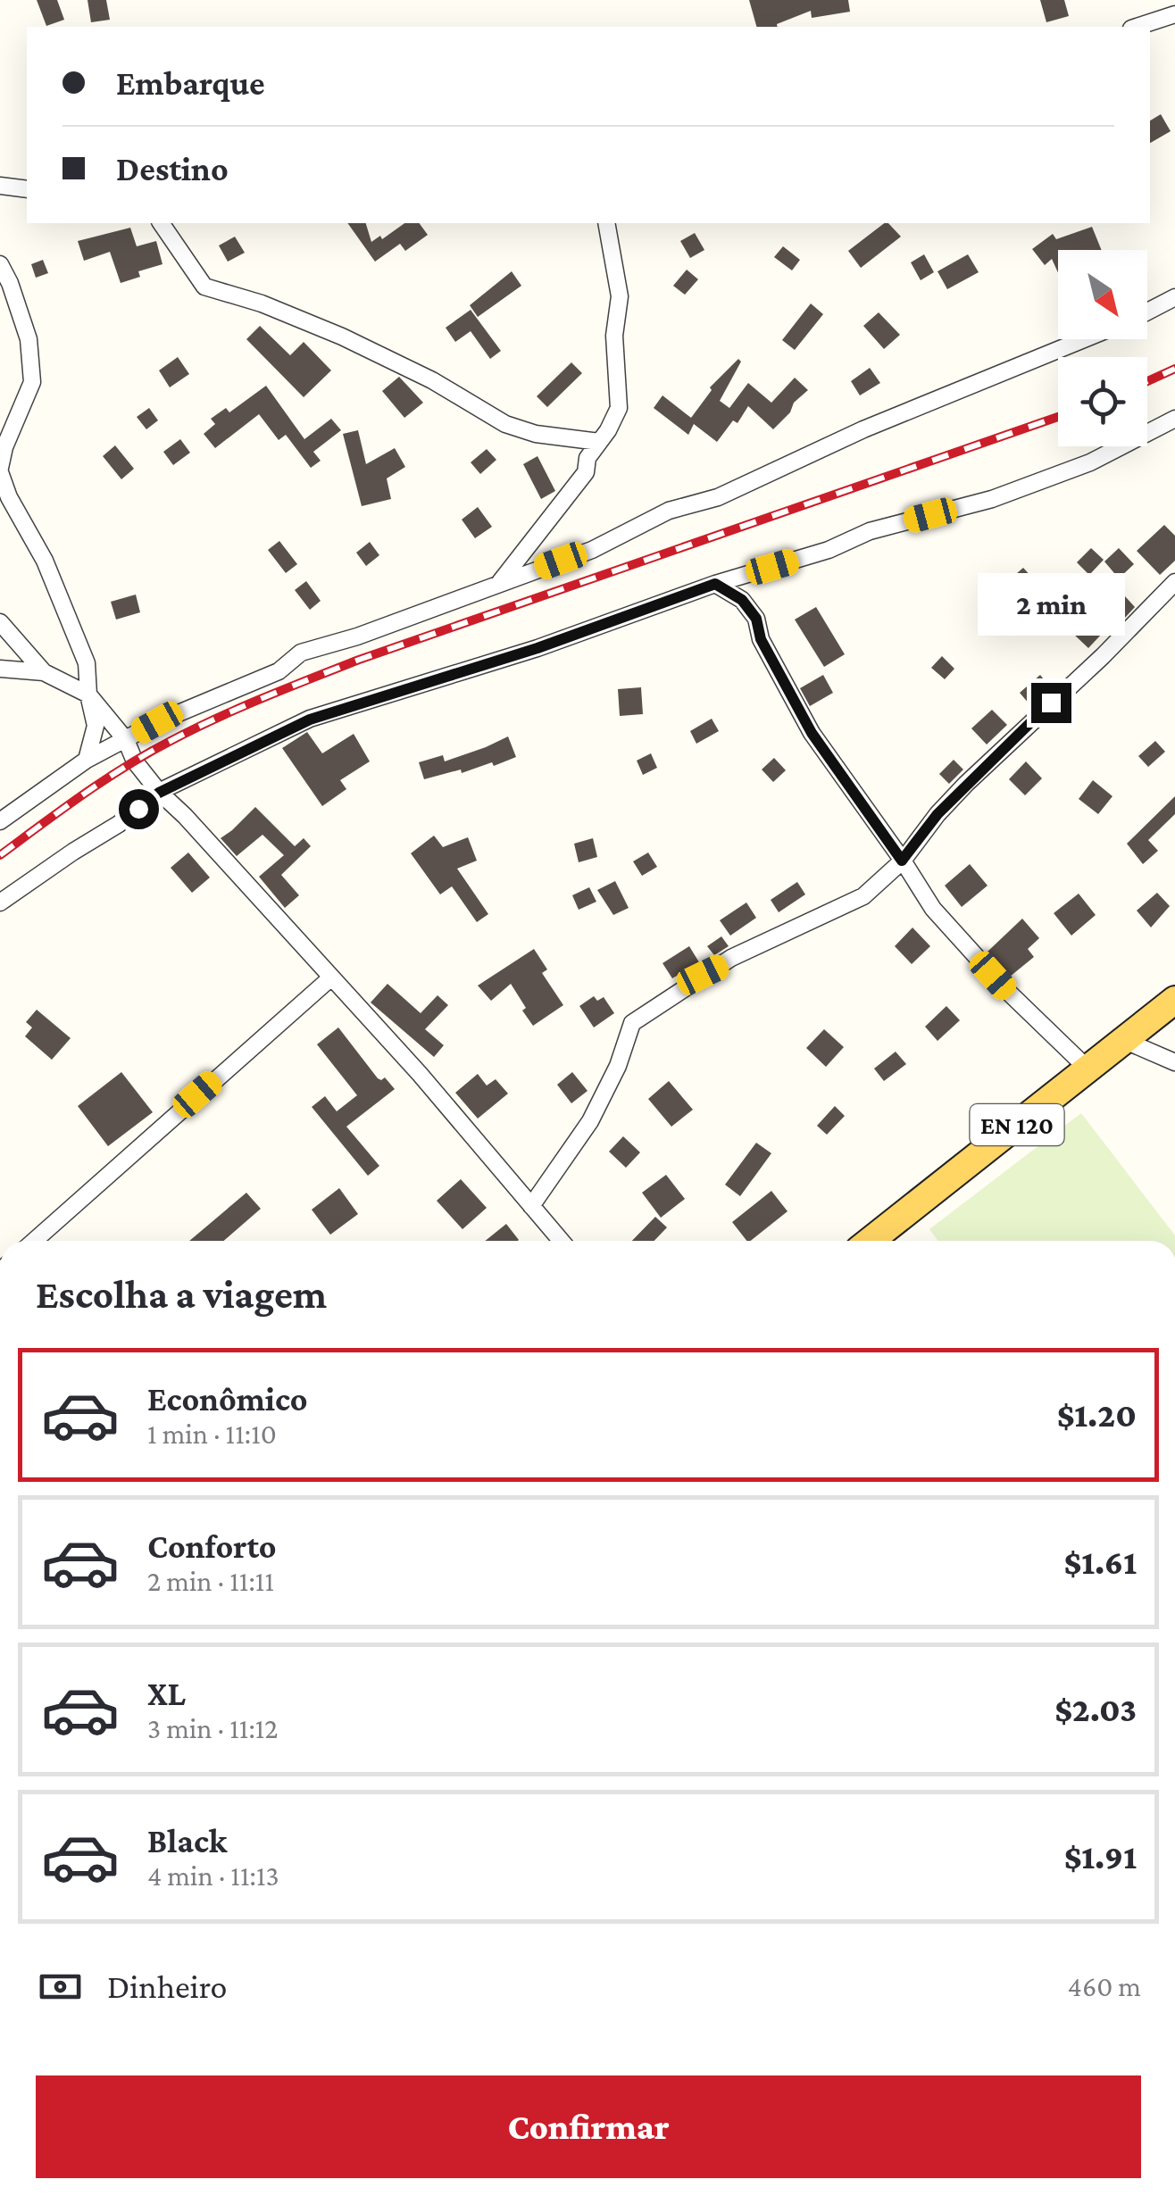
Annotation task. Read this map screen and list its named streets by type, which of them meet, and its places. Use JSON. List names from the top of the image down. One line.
{"streets":{"main road":["EN 120"]},"north":"bottom right","page":{"banner":["Embarque","Destino"],"bubble":"2 min","heading":"Escolha a viagem","list":[{"name":"Econômico","note":"1 min · 11:10","value":"$1.20"},{"name":"Conforto","note":"2 min · 11:11","value":"$1.61"},{"name":"XL","note":"3 min · 11:12","value":"$2.03"},{"name":"Black","note":"4 min · 11:13","value":"$1.91"}],"pay":["Dinheiro","460 m"],"buttons":"Confirmar"}}
